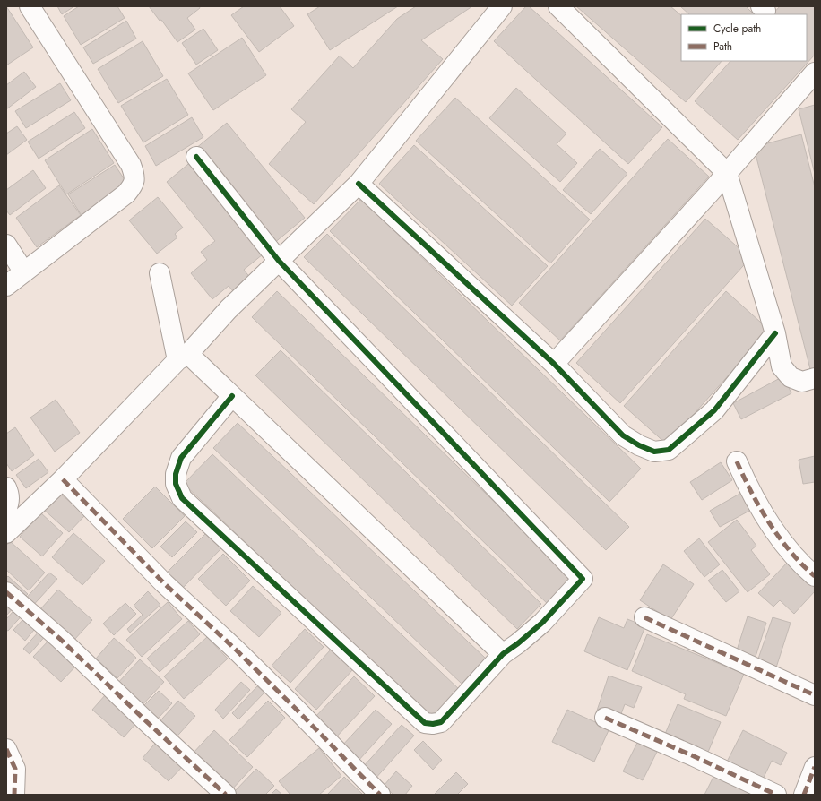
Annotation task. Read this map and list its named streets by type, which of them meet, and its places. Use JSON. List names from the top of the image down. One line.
{"legend":["Cycle path","Path"]}
